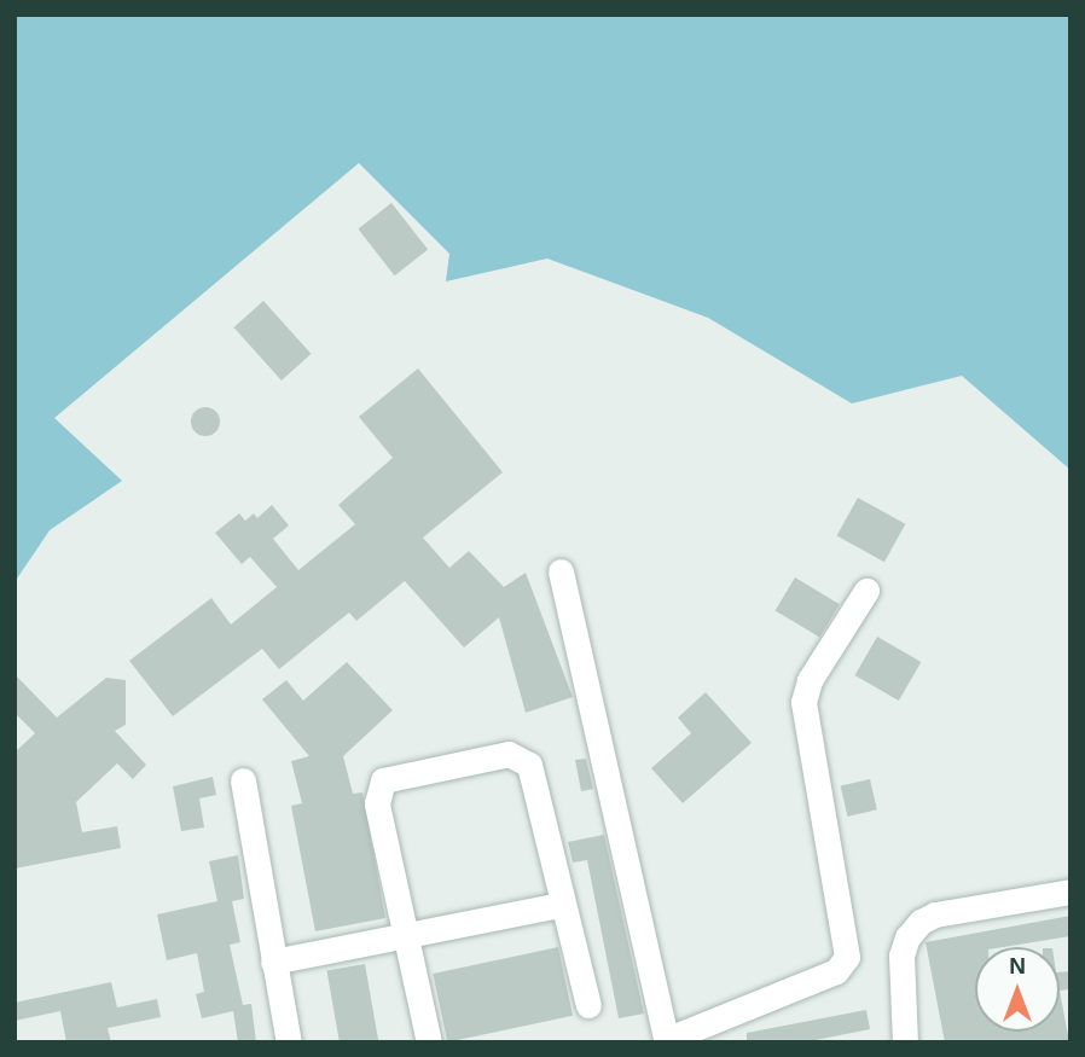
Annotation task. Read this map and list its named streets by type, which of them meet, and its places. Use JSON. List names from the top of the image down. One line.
{"north":"top"}
